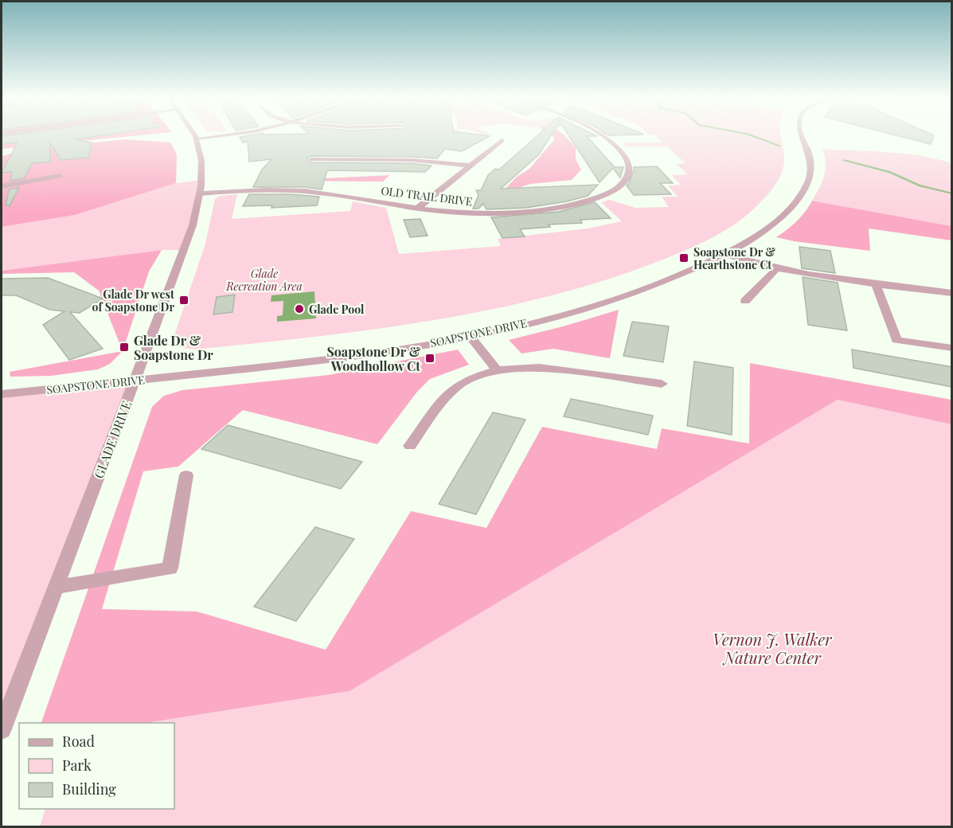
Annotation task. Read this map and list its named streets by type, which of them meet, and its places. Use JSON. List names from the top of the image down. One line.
{"streets":{"street":["OLD TRAIL DRIVE","SOAPSTONE DRIVE","GLADE DRIVE"]},"crossings":[["OLD TRAIL DRIVE","GLADE DRIVE"],["SOAPSTONE DRIVE","GLADE DRIVE"]],"parks":["Glade Recreation Area","Vernon J. Walker Nature Center"],"places":{"transit":["Soapstone Dr & Hearthstone Ct","Glade Dr west of Soapstone Dr","Glade Dr & Soapstone Dr","Soapstone Dr & Woodhollow Ct"],"other":["Glade Pool"]},"legend":["Road","Park","Building"]}
